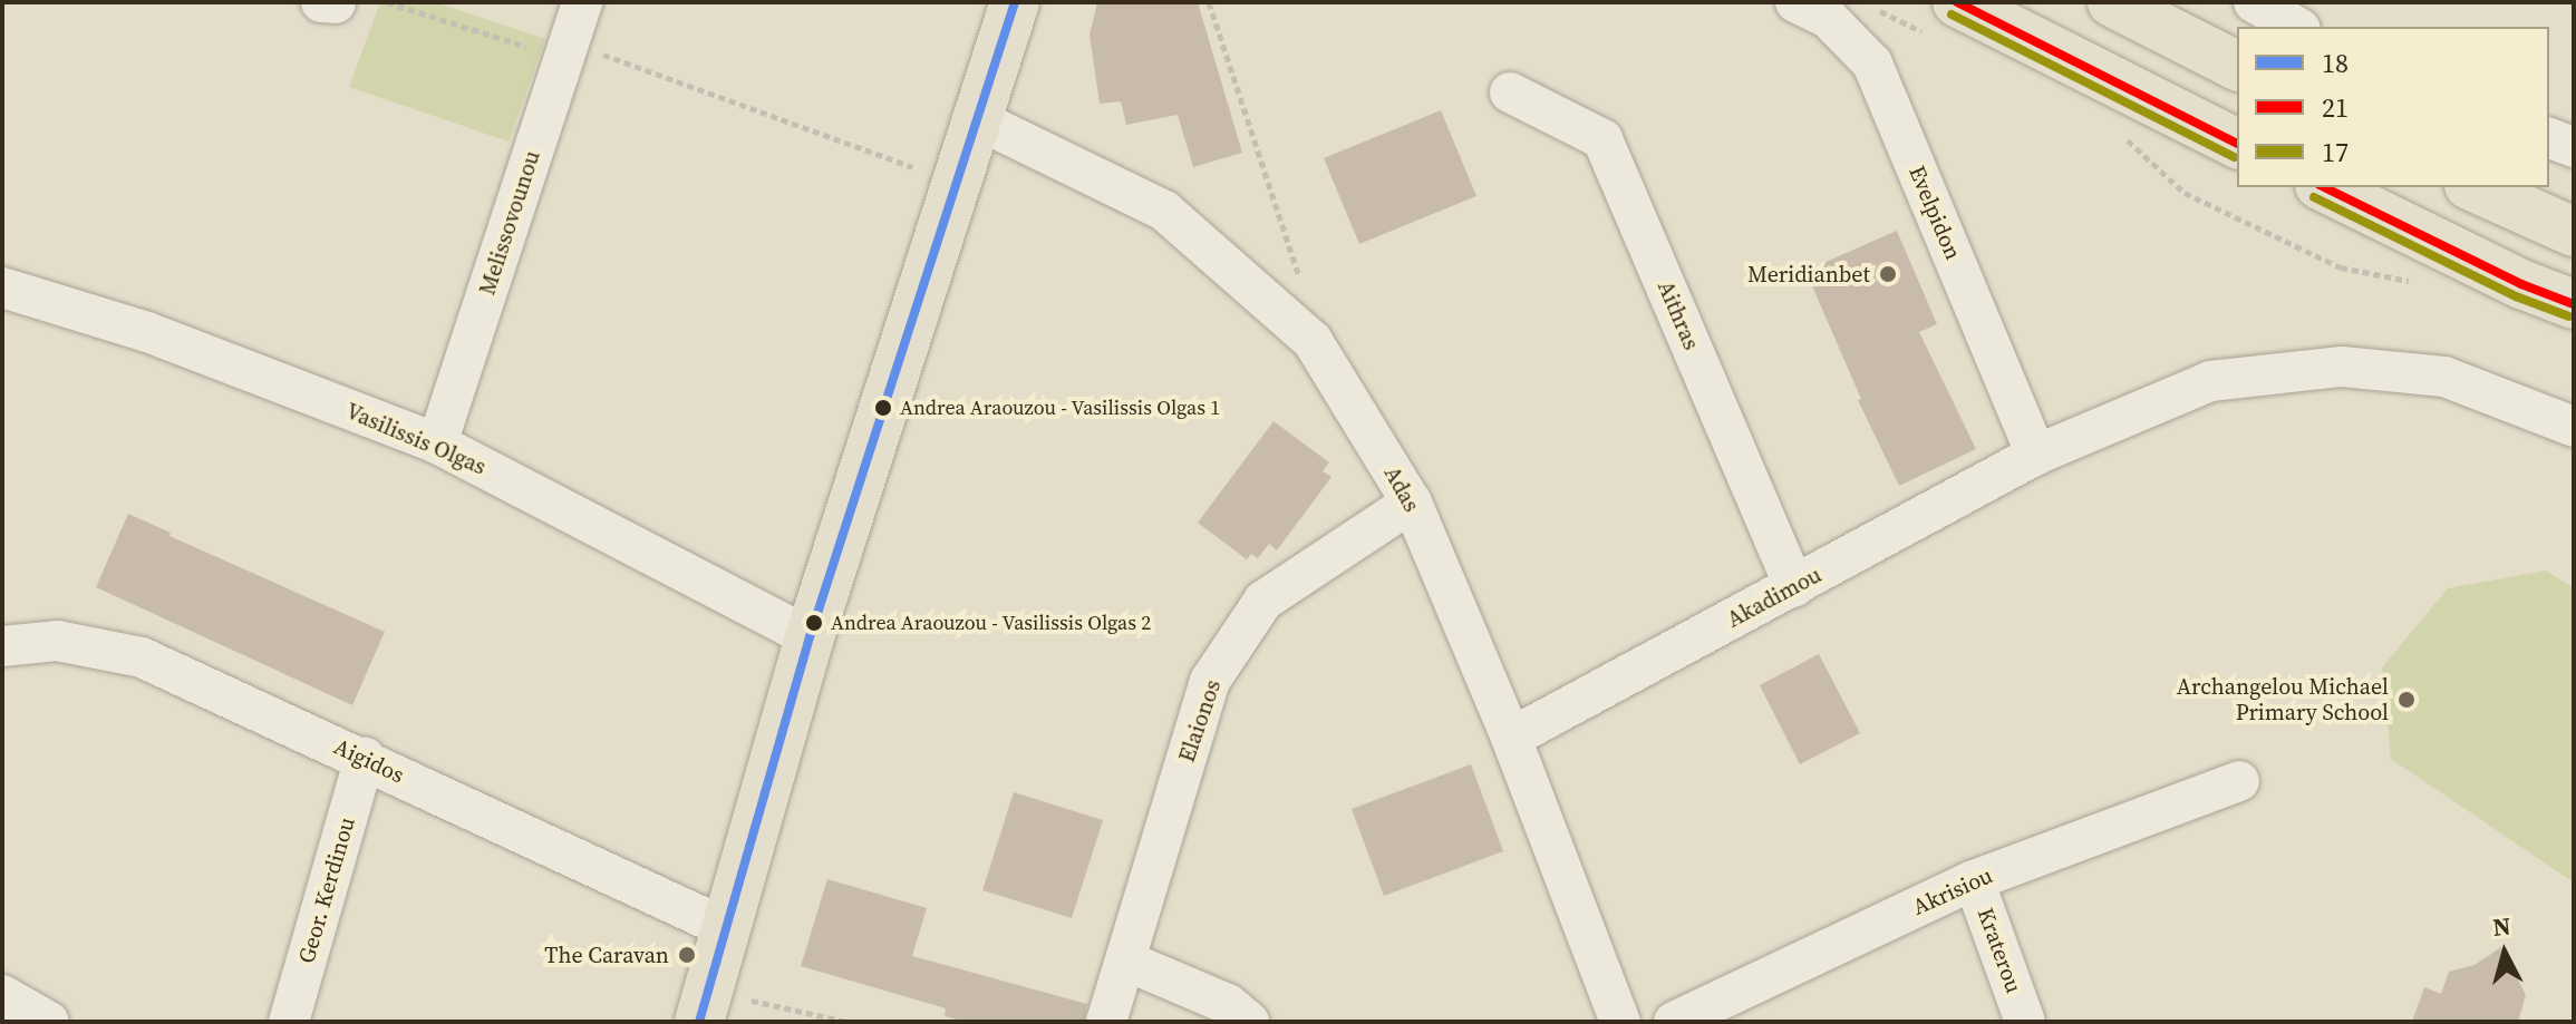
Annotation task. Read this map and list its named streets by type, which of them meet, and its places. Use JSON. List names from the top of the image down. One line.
{"streets":{"street":["Evelpidon","Melissovounou","Aithras","Vasilissis Olgas","Adas","Akadimou","Elaionos","Aigidos","Geor. Kerdinou","Akrisiou","Kraterou"]},"crossings":[["Evelpidon","Akadimou"],["Melissovounou","Vasilissis Olgas"],["Aithras","Akadimou"],["Adas","Akadimou"],["Adas","Elaionos"],["Aigidos","Geor. Kerdinou"],["Akrisiou","Kraterou"]],"places":["Meridianbet","Andrea Araouzou - Vasilissis Olgas 1","Andrea Araouzou - Vasilissis Olgas 2","Archangelou Michael Primary School","The Caravan"],"lines":["transit line 18","transit line 21","transit line 17"],"legend":["18","21","17"],"north":"top"}
